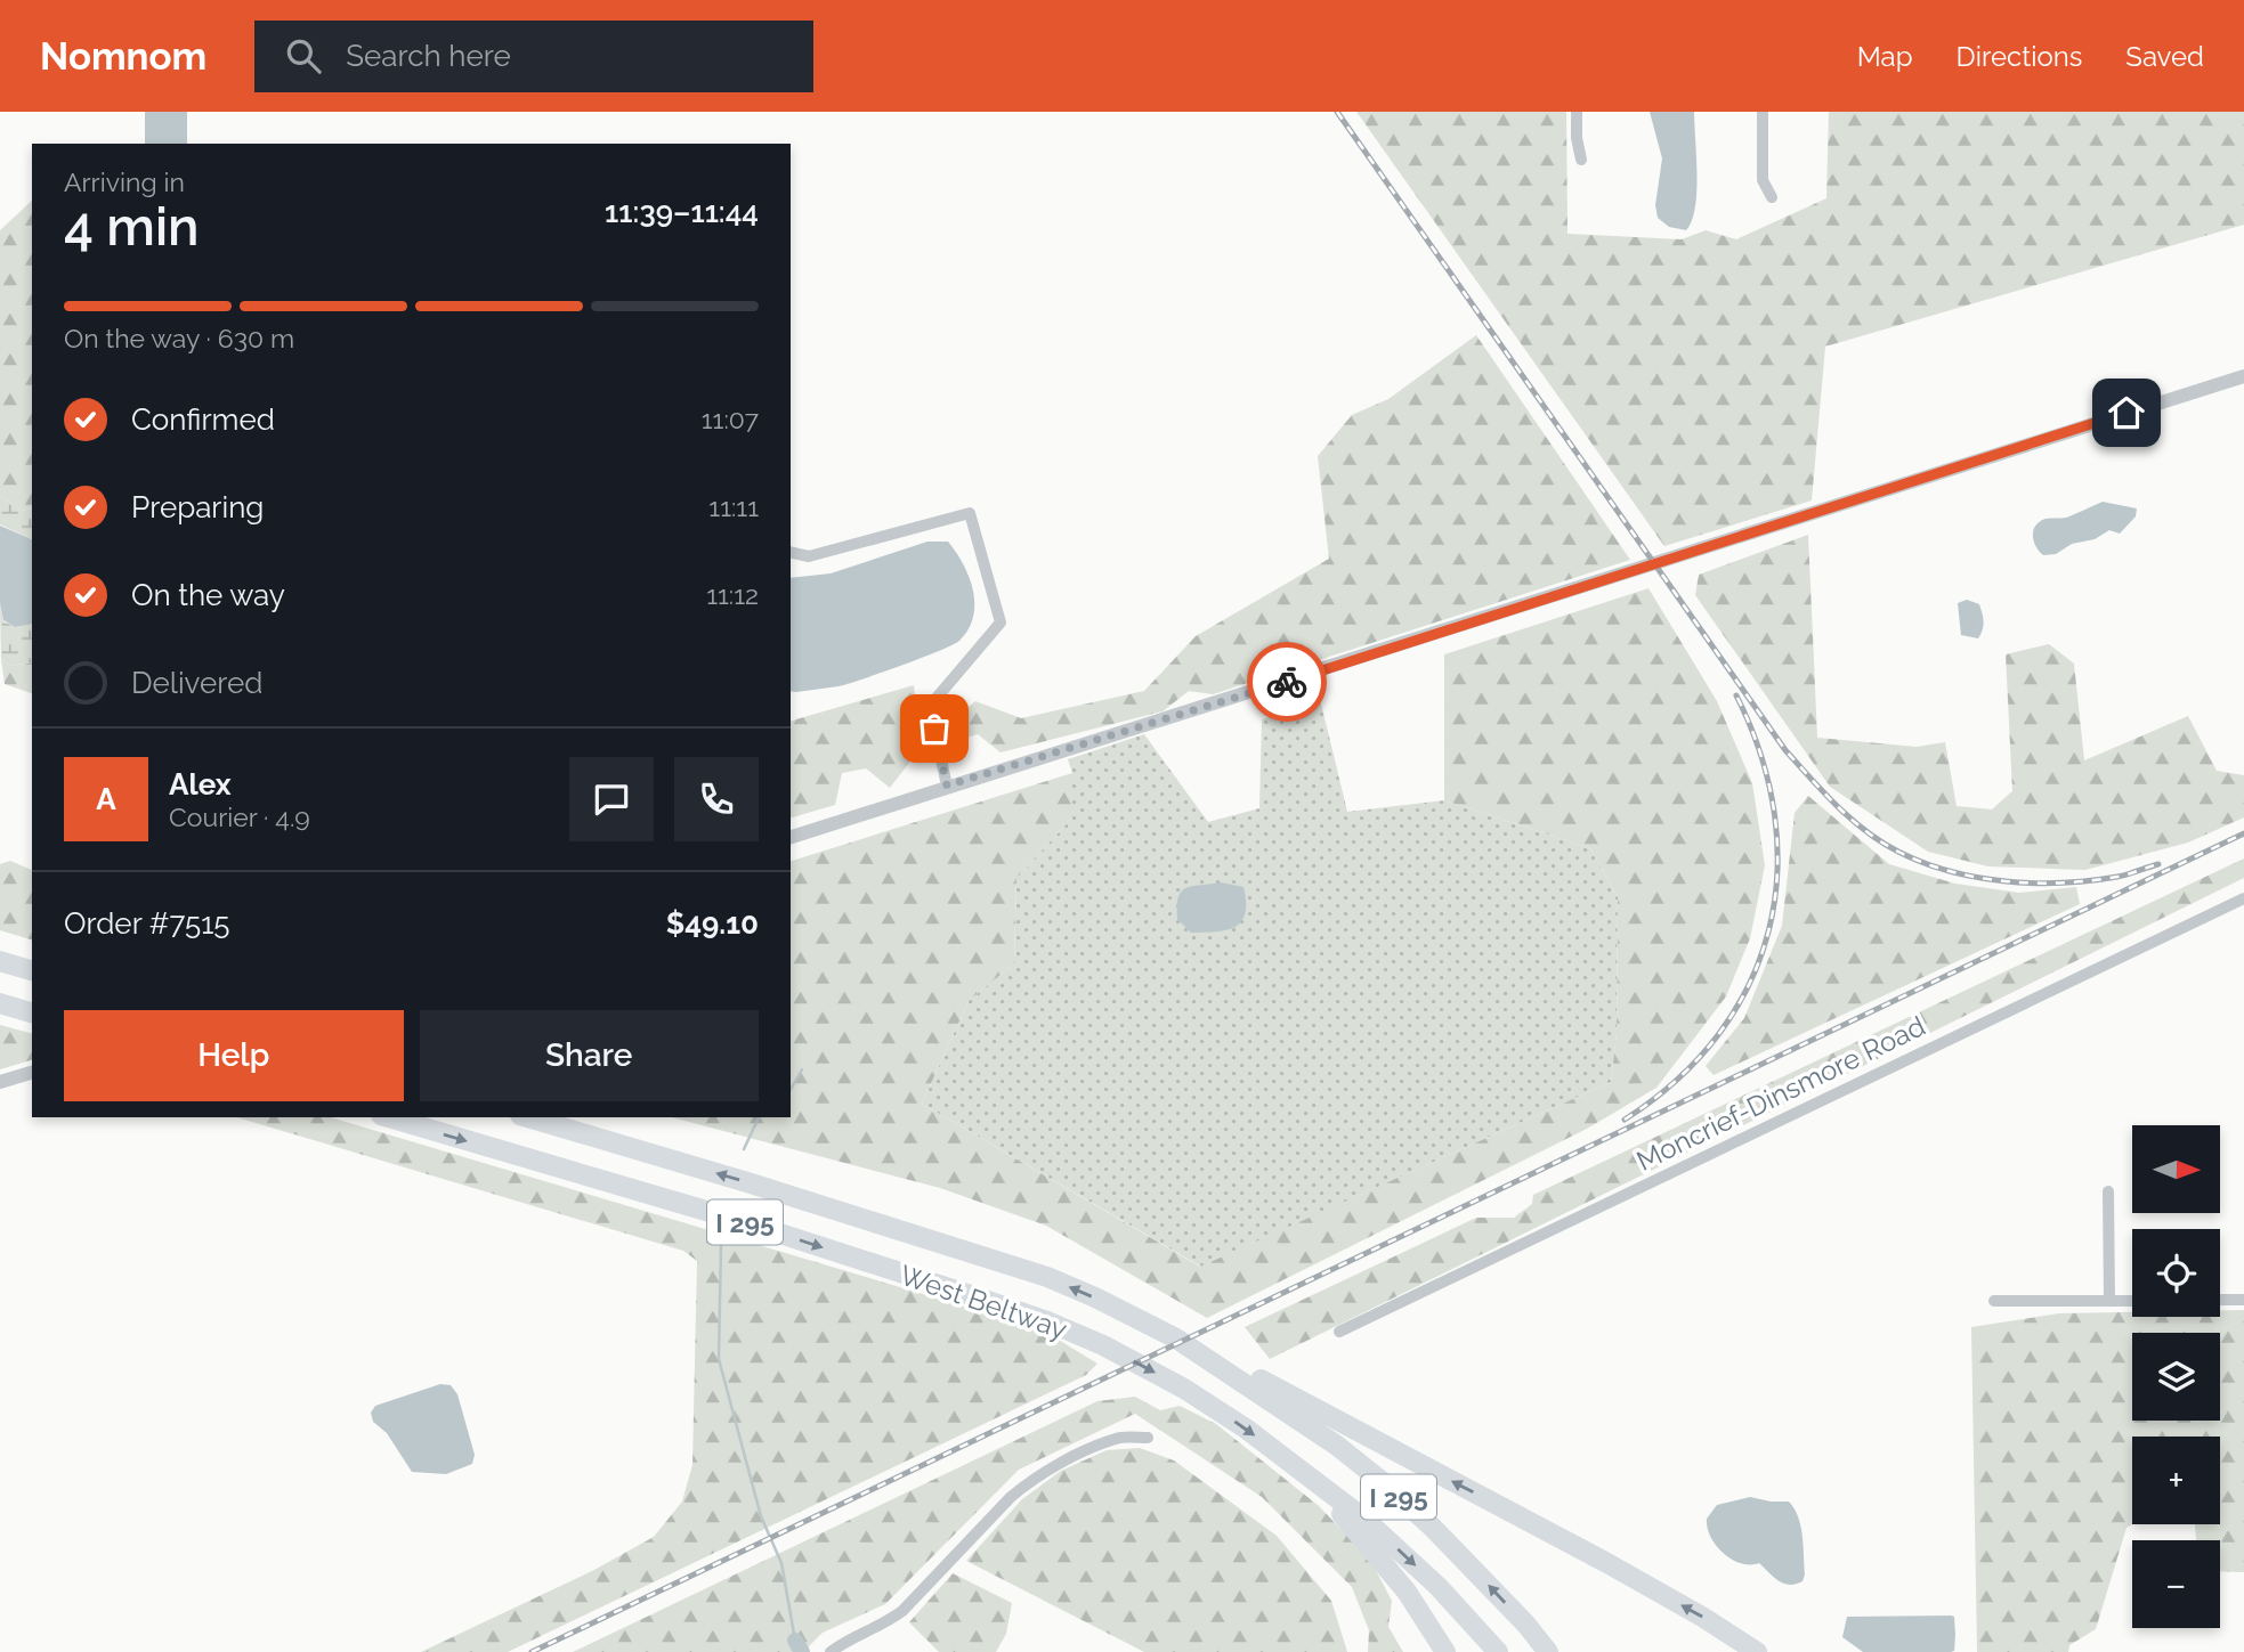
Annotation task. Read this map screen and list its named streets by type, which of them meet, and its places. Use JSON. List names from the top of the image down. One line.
{"streets":{"highway":["I 295","West Beltway"],"street":["Moncrief-Dinsmore Road"]},"crossings":[["I 295","West Beltway"]],"north":"right","page":{"header":"Nomnom","search":"Search here","nav":["Map","Directions","Saved"],"heading":["4 min","Arriving in","11:39–11:44"],"panel":["Alex","Courier · 4.9","Order #7515","$49.10"],"bar":"On the way · 630 m","list":[["Confirmed","11:07"],["Preparing","11:11"],["On the way","11:12"],"Delivered"],"round":"A","buttons":["Help","Share"],"map_buttons":["+","−"]}}
